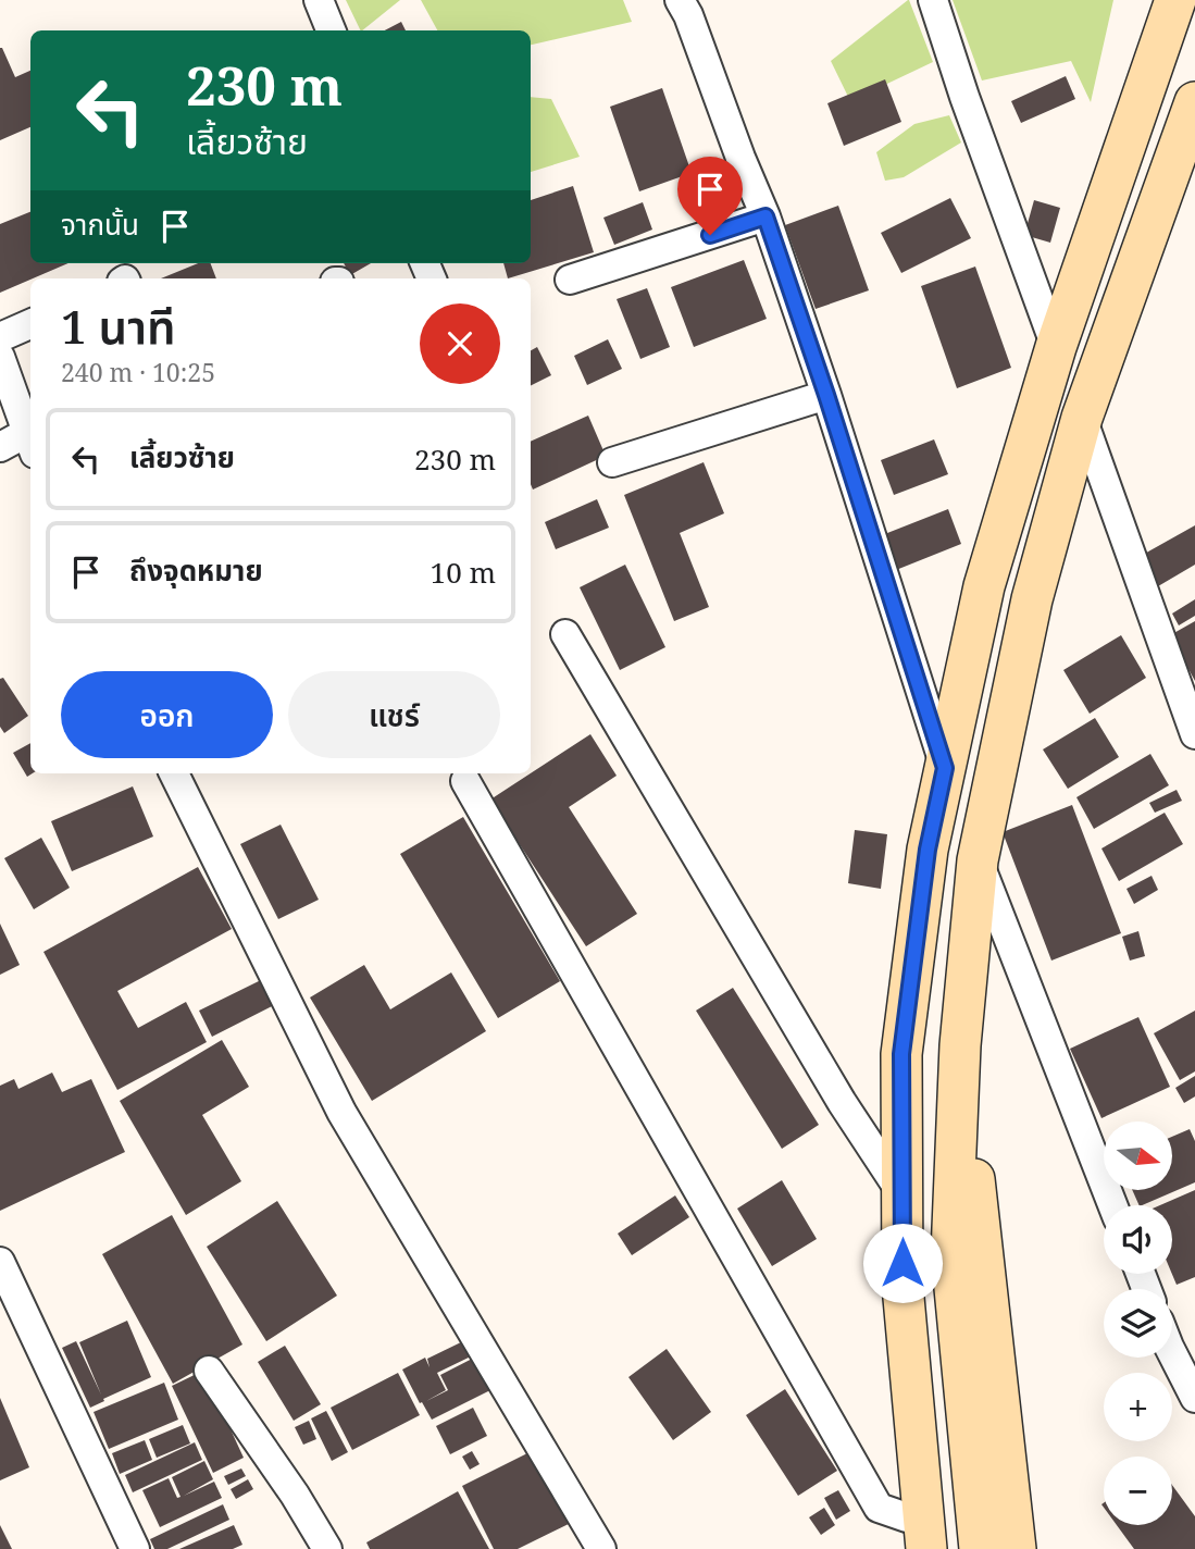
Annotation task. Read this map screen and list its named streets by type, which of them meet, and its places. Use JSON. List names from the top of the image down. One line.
{"north":"right","page":{"turn":["230 m","เลี้ยวซ้าย"],"then":"จากนั้น","heading":["1 นาที","240 m · 10:25"],"list":[{"name":"เลี้ยวซ้าย","value":"230 m"},{"name":"ถึงจุดหมาย","value":"10 m"}],"buttons":["ออก","แชร์"],"map_buttons":["+","−"]}}
